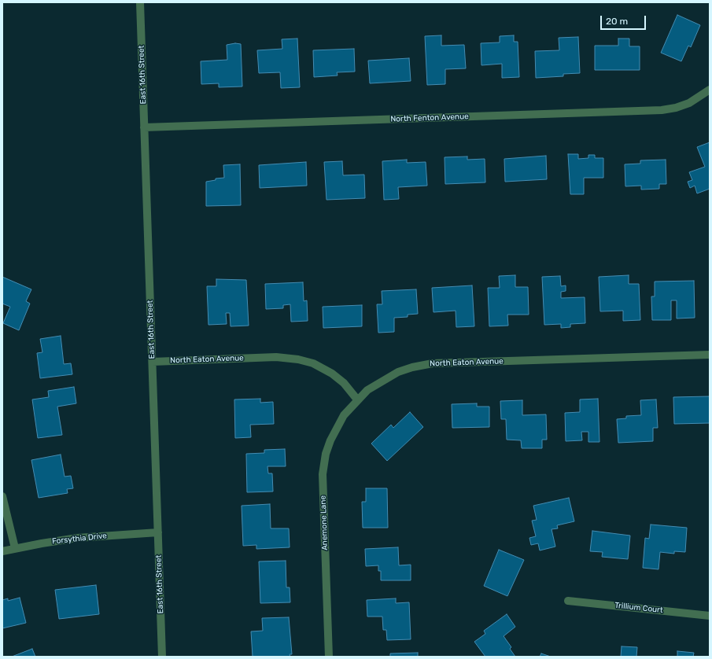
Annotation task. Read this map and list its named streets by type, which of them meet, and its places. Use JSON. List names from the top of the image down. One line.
{"streets":{"street":["East 16th Street","North Fenton Avenue","North Eaton Avenue","Anemone Lane","Forsythia Drive","Trillium Court"]},"crossings":[["East 16th Street","North Fenton Avenue"],["East 16th Street","North Eaton Avenue"],["East 16th Street","Forsythia Drive"],["North Eaton Avenue","Anemone Lane"]],"scale_bar":"20 m"}
